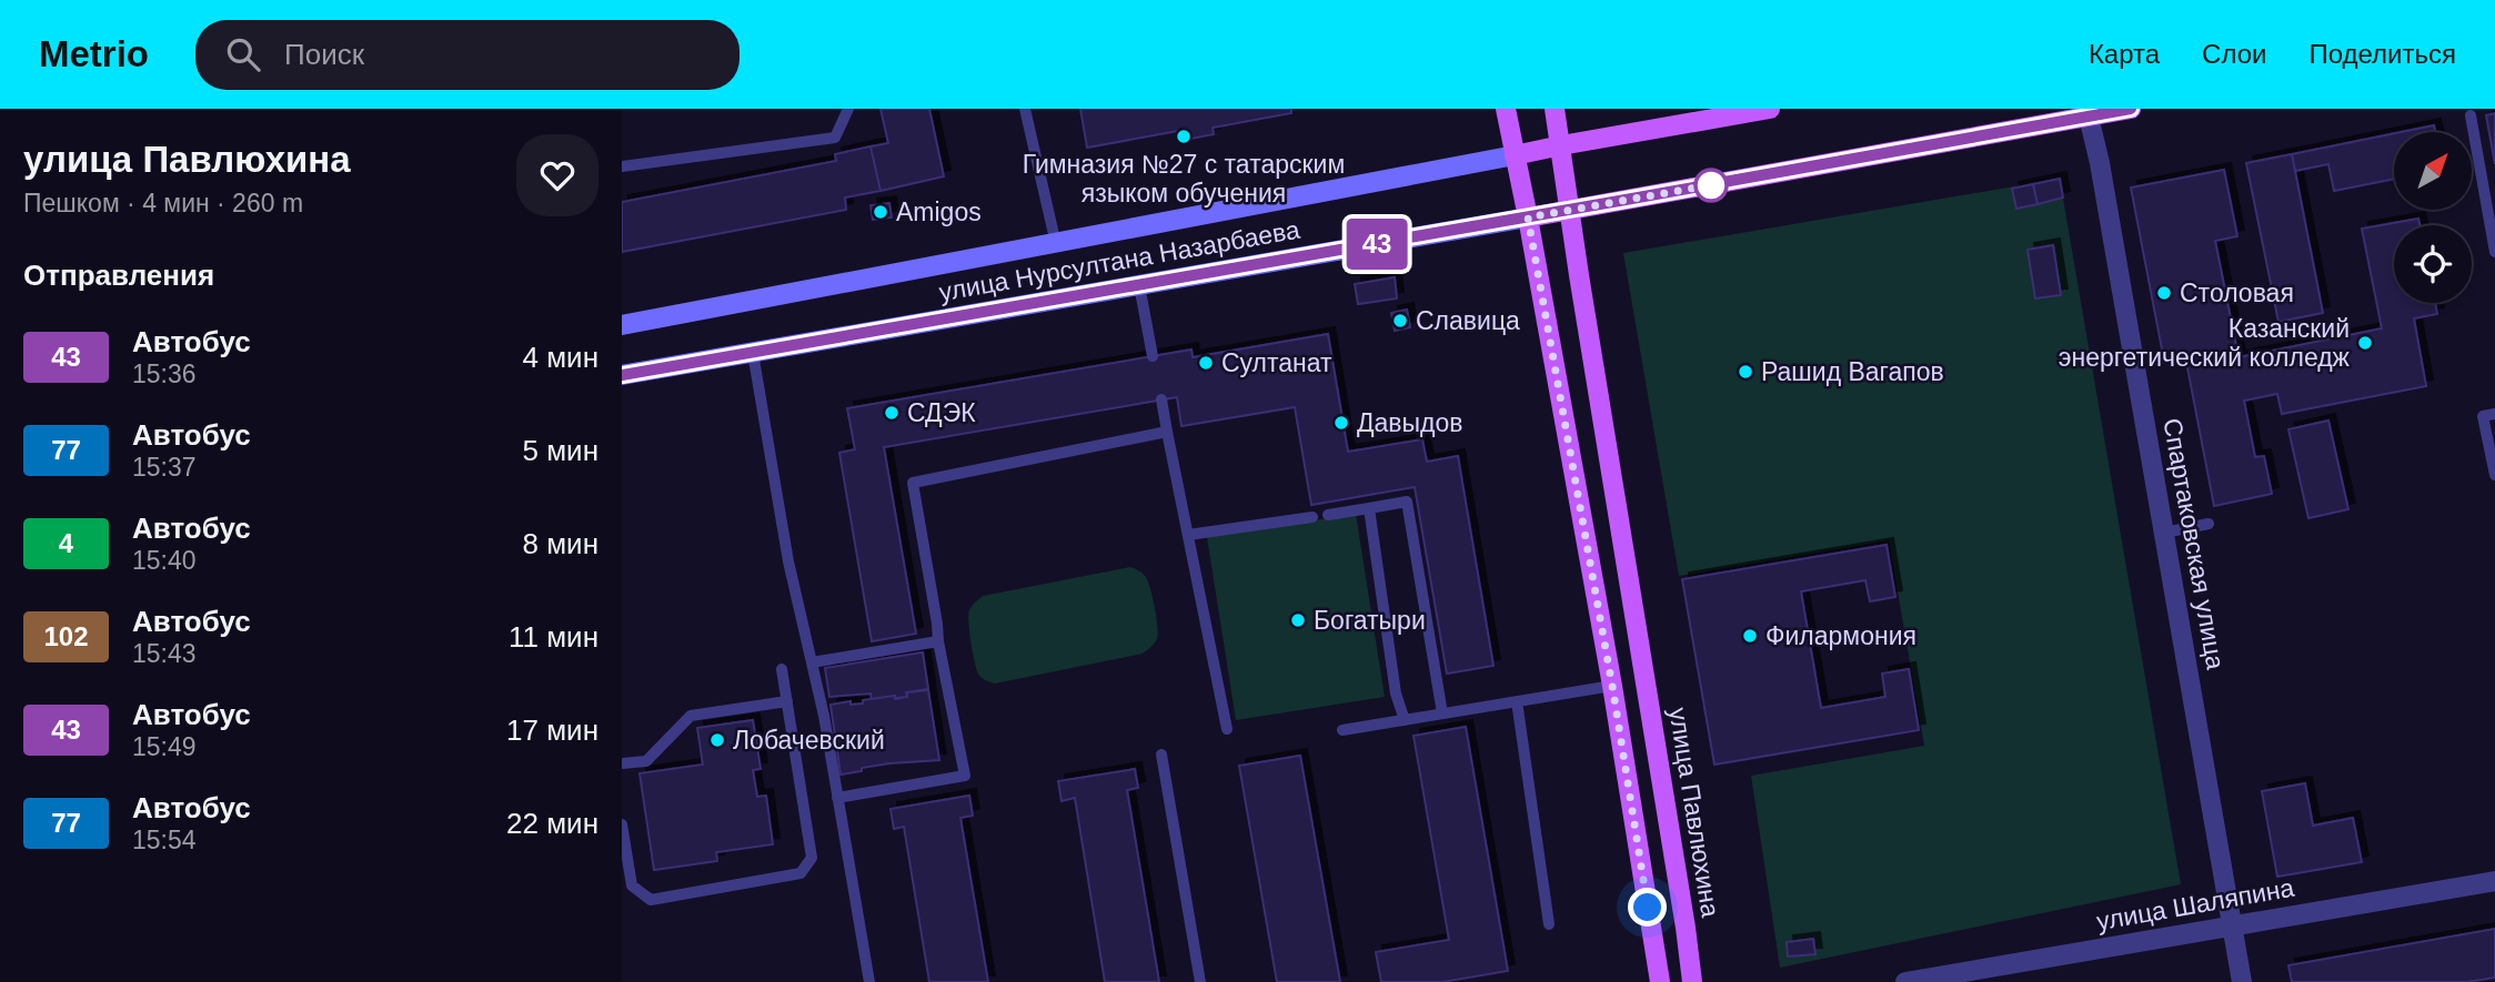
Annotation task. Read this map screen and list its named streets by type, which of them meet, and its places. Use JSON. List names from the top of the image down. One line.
{"streets":{"main road":["улица Нурсултана Назарбаева","улица Павлюхина"],"street":["Спартаковская улица","улица Шаляпина"]},"crossings":[["улица Нурсултана Назарбаева","Спартаковская улица"],["улица Нурсултана Назарбаева","улица Павлюхина"],["Спартаковская улица","улица Шаляпина"]],"places":["Гимназия №27 с татарским языком обучения","Amigos","Столовая","Славица","Казанский энергетический колледж","Султанат","Рашид Вагапов","СДЭК","Давыдов","Богатыри","Филармония","Лобачевский"],"lines":["bus line 43"],"north":"top right","page":{"header":"Metrio","search":"Поиск","nav":["Карта","Слои","Поделиться"],"heading":[["улица Павлюхина","Пешком · 4 мин · 260 m"],"Отправления"],"on_map":"43","list":[{"mark":"43","name":"Автобус","note":"15:36","value":"4 мин"},{"mark":"77","name":"Автобус","note":"15:37","value":"5 мин"},{"mark":"4","name":"Автобус","note":"15:40","value":"8 мин"},{"mark":"102","name":"Автобус","note":"15:43","value":"11 мин"},{"mark":"43","name":"Автобус","note":"15:49","value":"17 мин"},{"mark":"77","name":"Автобус","note":"15:54","value":"22 мин"}]}}
